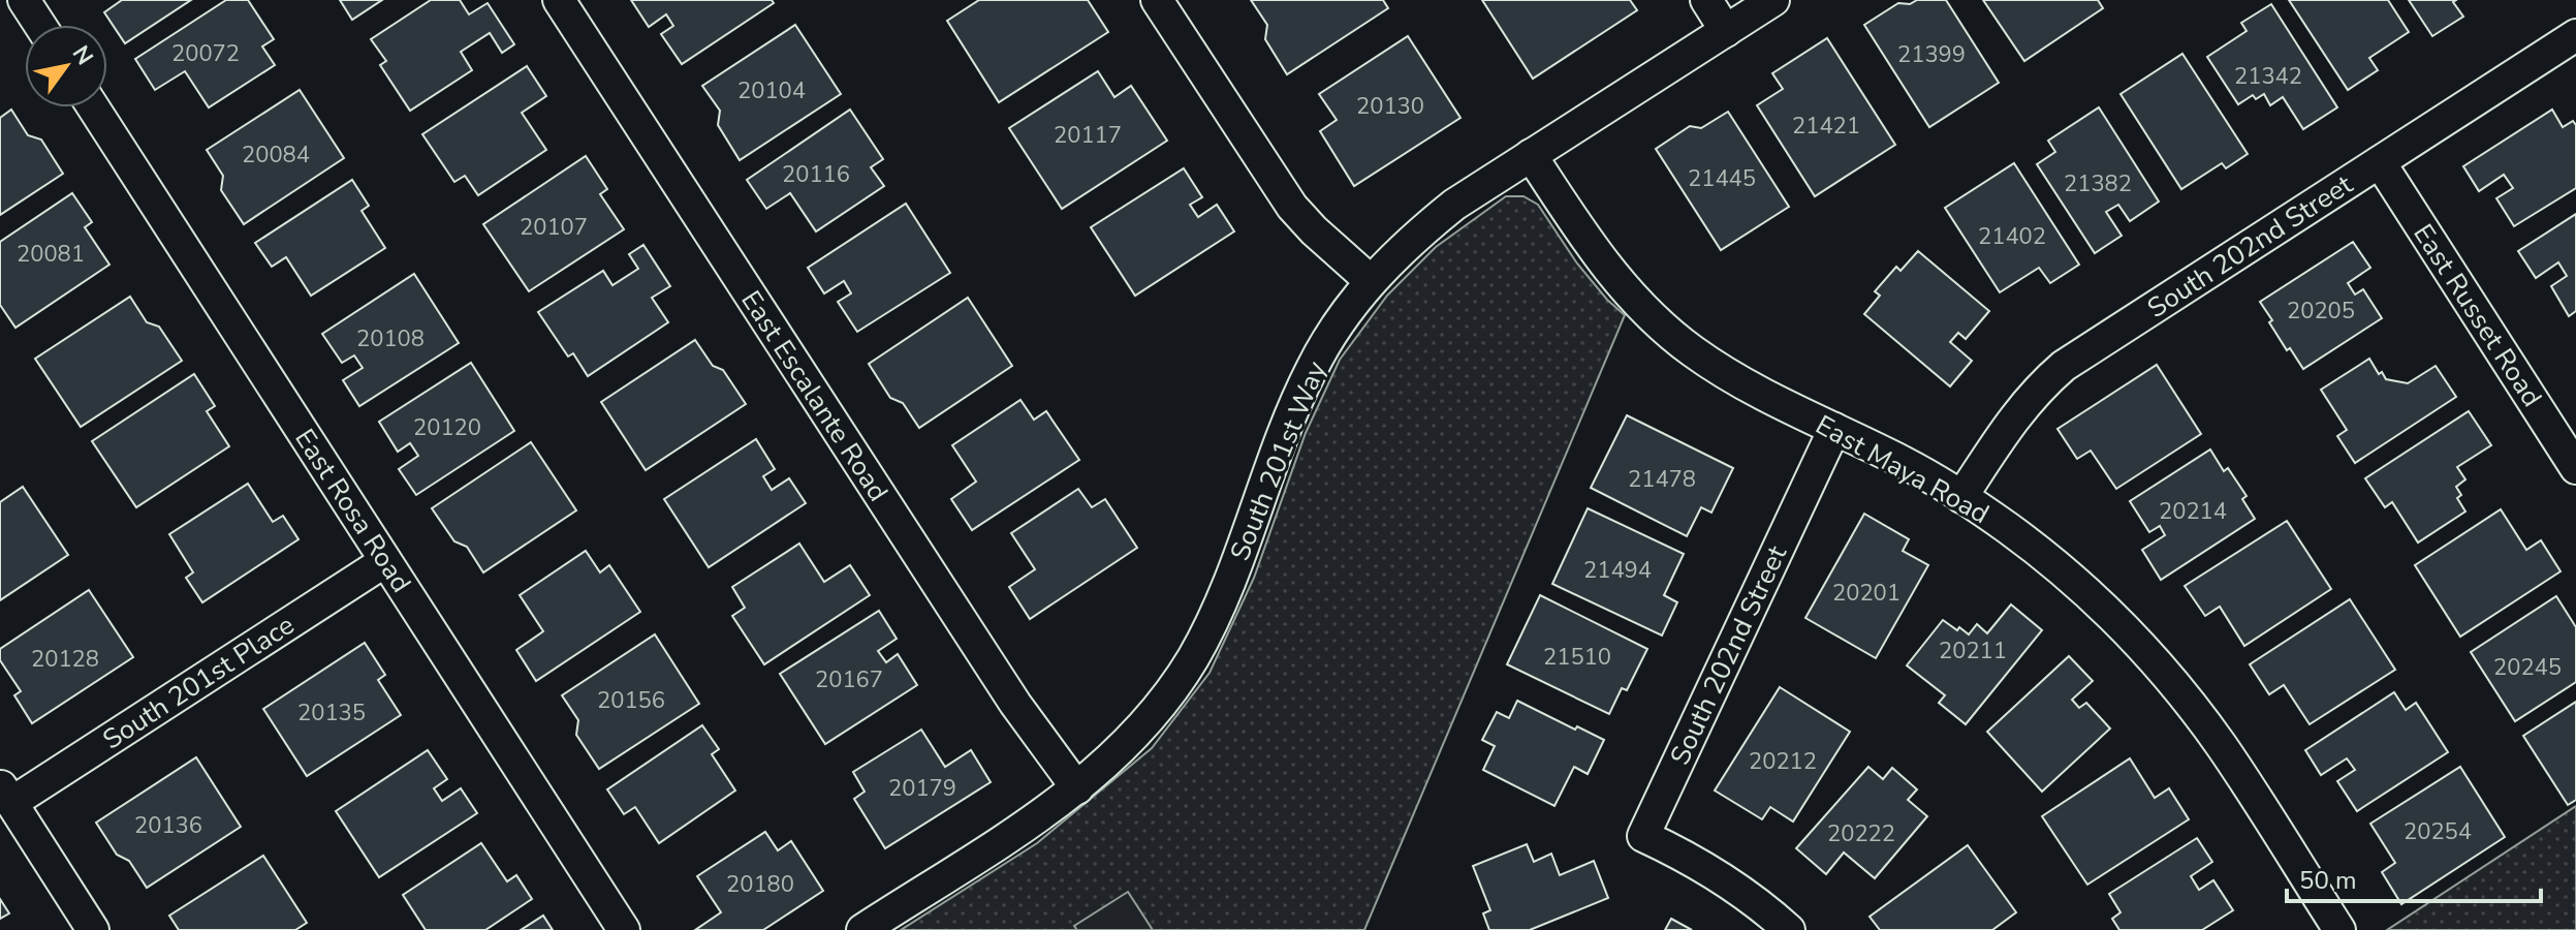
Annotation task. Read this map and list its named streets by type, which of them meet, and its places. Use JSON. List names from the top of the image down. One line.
{"streets":{"street":["South 202nd Street","East Russet Road","East Escalante Road","South 201st Way","East Maya Road","East Rosa Road","South 201st Place"]},"crossings":[["South 202nd Street","East Russet Road"],["South 202nd Street","East Maya Road"],["East Escalante Road","South 201st Way"],["South 201st Way","East Maya Road"],["East Rosa Road","South 201st Place"]],"house_numbers":["20072","21399","21342","20104","20130","21421","20117","20084","20116","21445","21382","20107","21402","20081","20205","20108","20120","21478","20214","21494","20201","20211","21510","20128","20245","20167","20156","20135","20212","20179","20136","20254","20222","20180"],"scale_bar":"50 m","north":"top right"}
